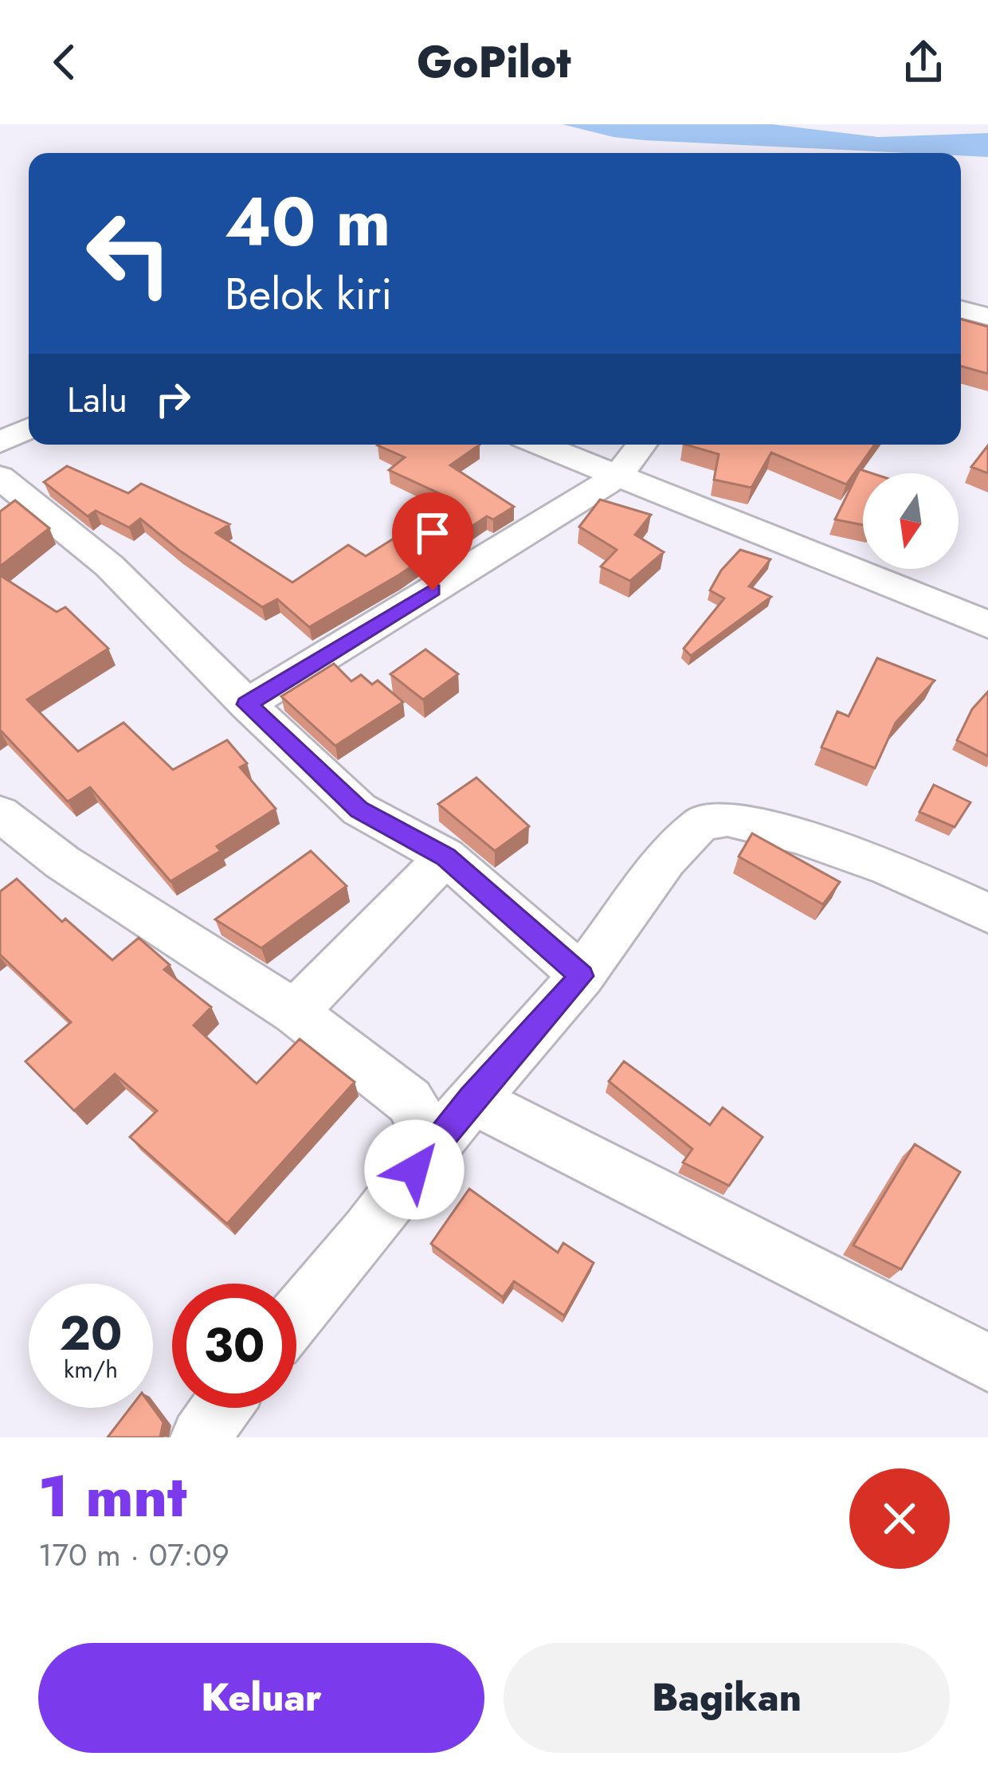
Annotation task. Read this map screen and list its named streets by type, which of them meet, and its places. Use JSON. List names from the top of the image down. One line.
{"north":"bottom","page":{"header":"GoPilot","turn":["40 m","Belok kiri"],"then":"Lalu","speed":"20 km/h","limit":"30","heading":["1 mnt","170 m · 07:09"],"buttons":["Keluar","Bagikan"]}}
